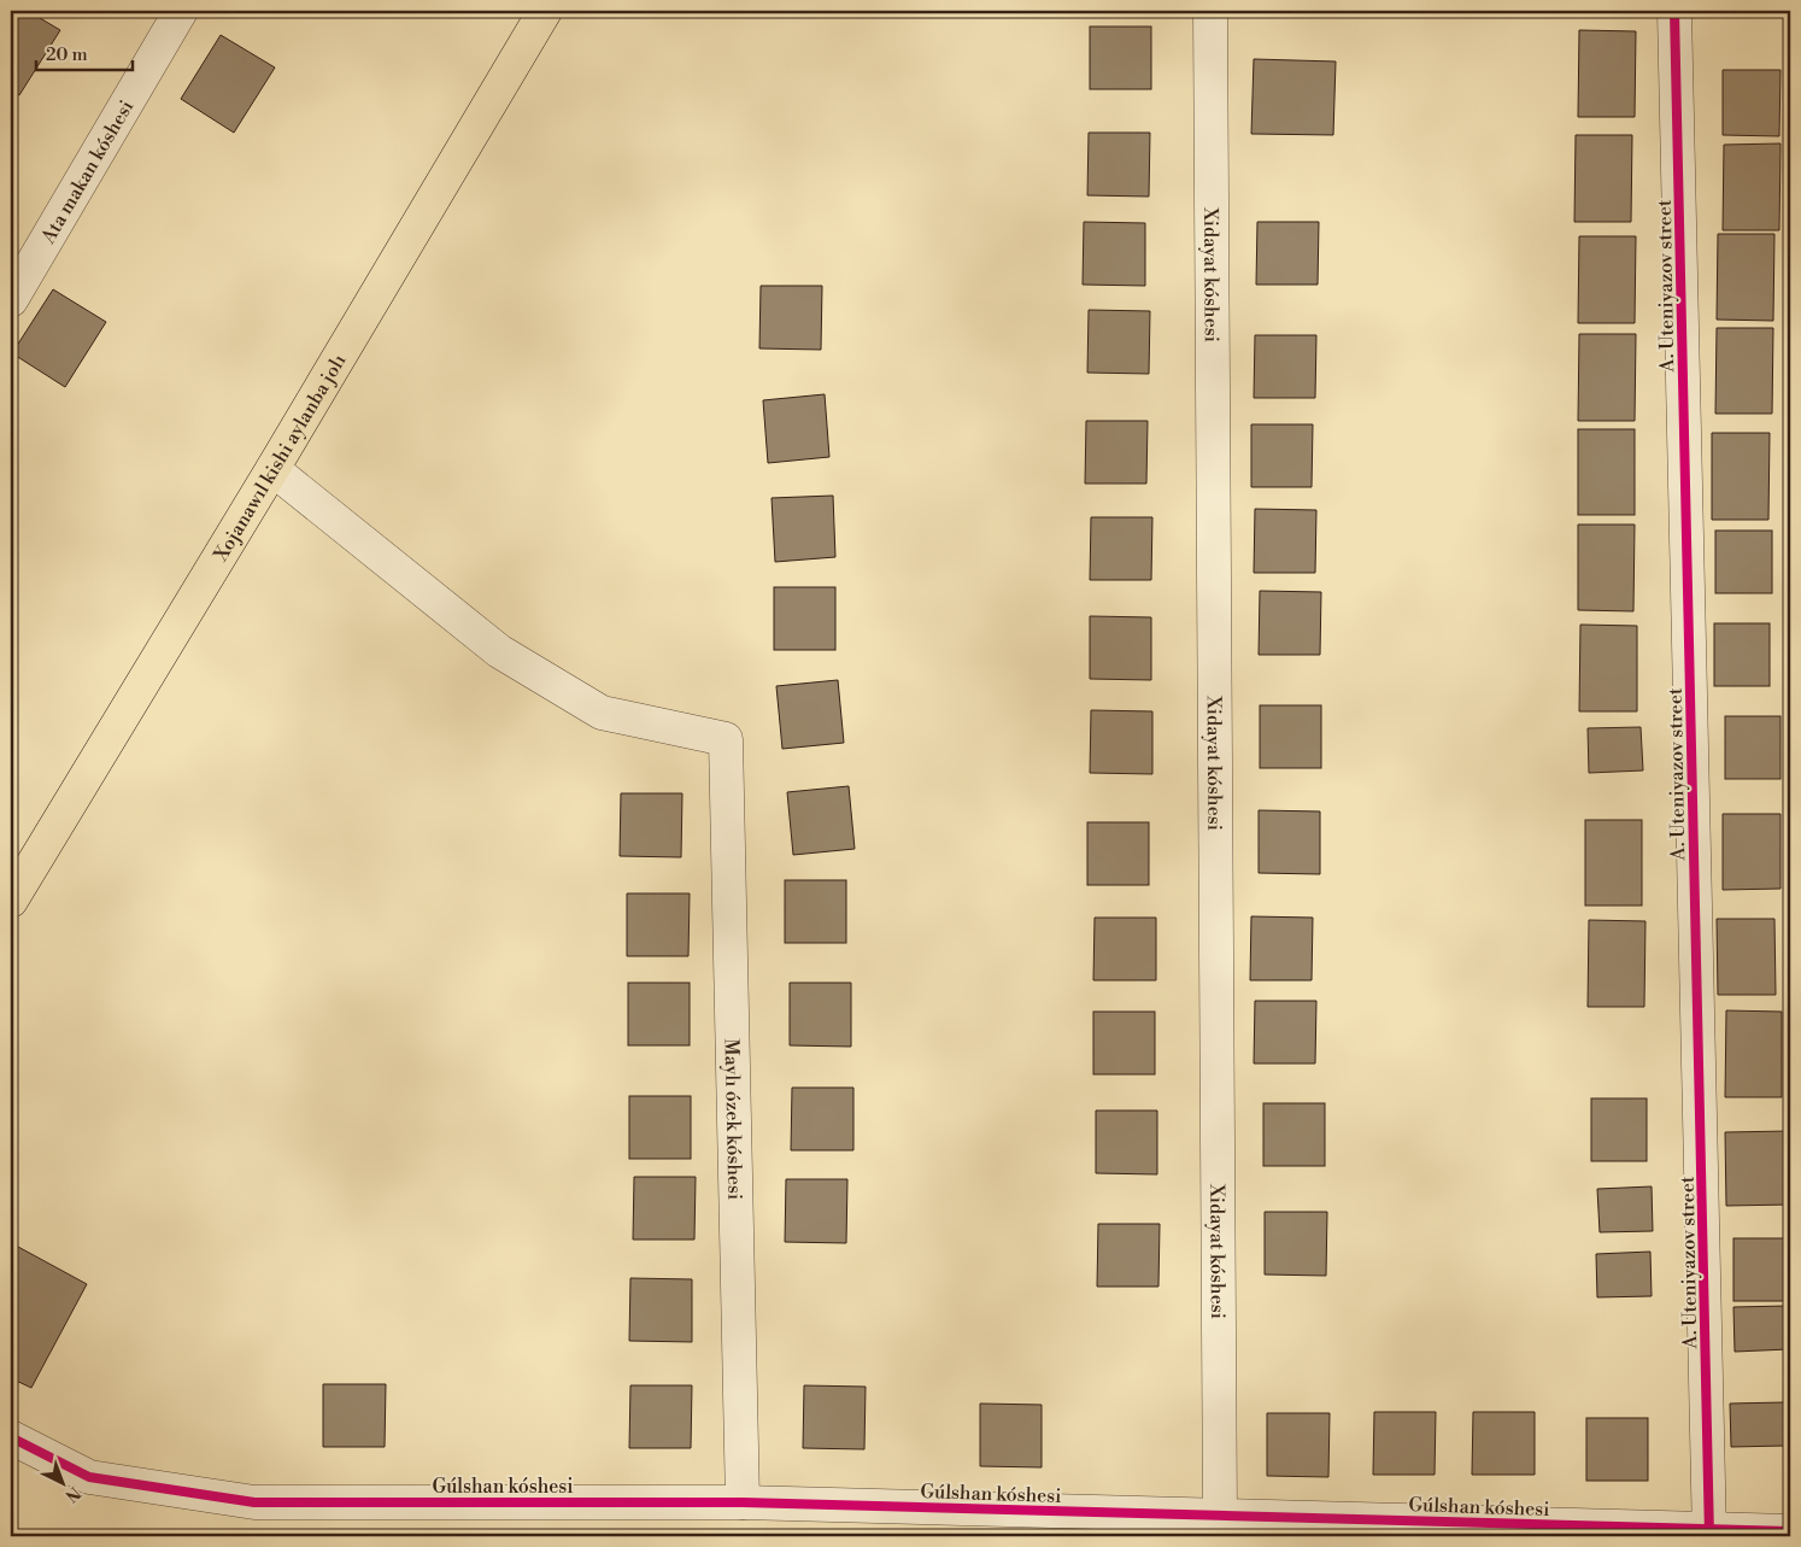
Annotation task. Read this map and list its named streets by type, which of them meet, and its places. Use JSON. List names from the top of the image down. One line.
{"streets":{"main road":["Xojanawıl kishi aylanba jolı"],"street":["Ata makan kóshesi","Xidayat kóshesi","A. Uteniyazov street","Maylı ózek kóshesi","Gúlshan kóshesi"]},"crossings":[["Xidayat kóshesi","Gúlshan kóshesi"],["A. Uteniyazov street","Gúlshan kóshesi"],["Xojanawıl kishi aylanba jolı","Maylı ózek kóshesi"],["Maylı ózek kóshesi","Gúlshan kóshesi"]],"scale_bar":"20 m","north":"bottom right"}
